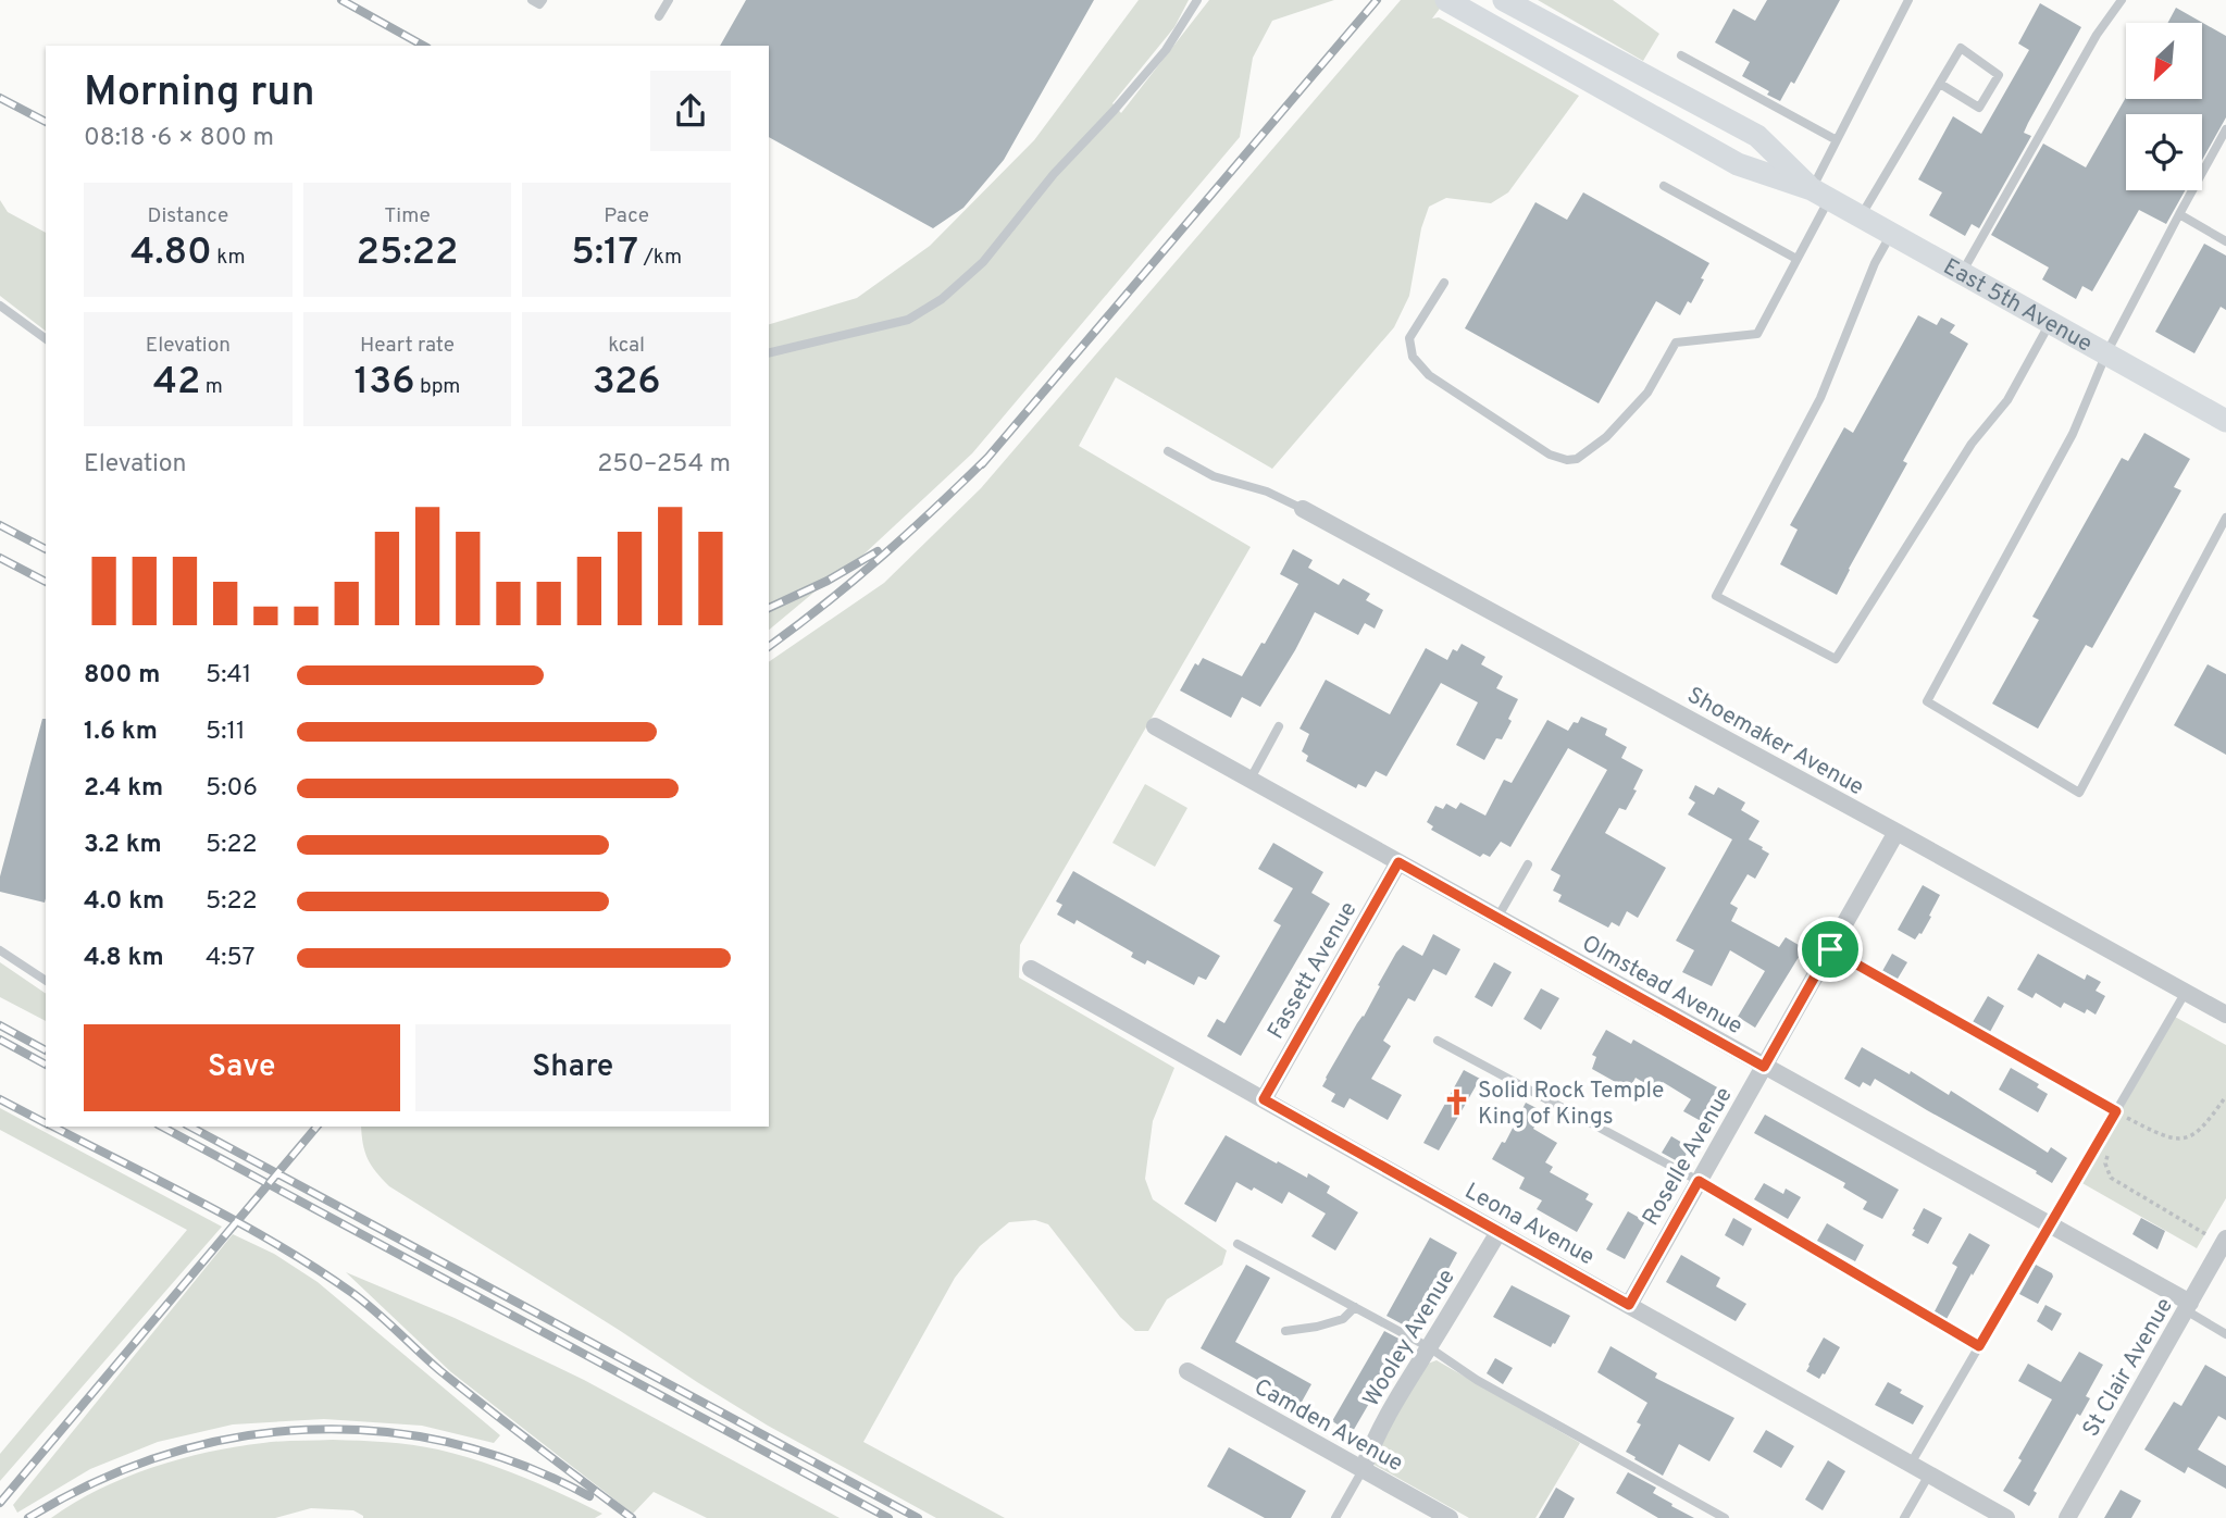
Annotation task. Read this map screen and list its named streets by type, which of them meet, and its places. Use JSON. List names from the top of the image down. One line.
{"streets":{"main road":["East 5th Avenue"],"street":["Shoemaker Avenue","Fassett Avenue","Olmstead Avenue","Roselle Avenue","Leona Avenue","Wooley Avenue","St Clair Avenue","Camden Avenue"]},"crossings":[["Shoemaker Avenue","Roselle Avenue"],["Fassett Avenue","Olmstead Avenue"],["Fassett Avenue","Leona Avenue"],["Olmstead Avenue","Roselle Avenue"],["Olmstead Avenue","St Clair Avenue"],["Roselle Avenue","Leona Avenue"],["Leona Avenue","Wooley Avenue"],["Wooley Avenue","Camden Avenue"]],"places":{"church":["Solid Rock Temple King of Kings"]},"north":"bottom left","page":{"heading":["Morning run","08:18 · 6 × 800 m"],"stats":[["Distance","4.80 km"],["Time","25:22"],["Pace","5:17 /km"],["Elevation","42 m"],["Heart rate","136 bpm"],["kcal","326"]],"chart":["Elevation","250–254 m"],"list":[{"name":"800 m","note":"5:41"},{"name":"1.6 km","note":"5:11"},{"name":"2.4 km","note":"5:06"},{"name":"3.2 km","note":"5:22"},{"name":"4.0 km","note":"5:22"},{"name":"4.8 km","note":"4:57"}],"buttons":["Save","Share"]}}
